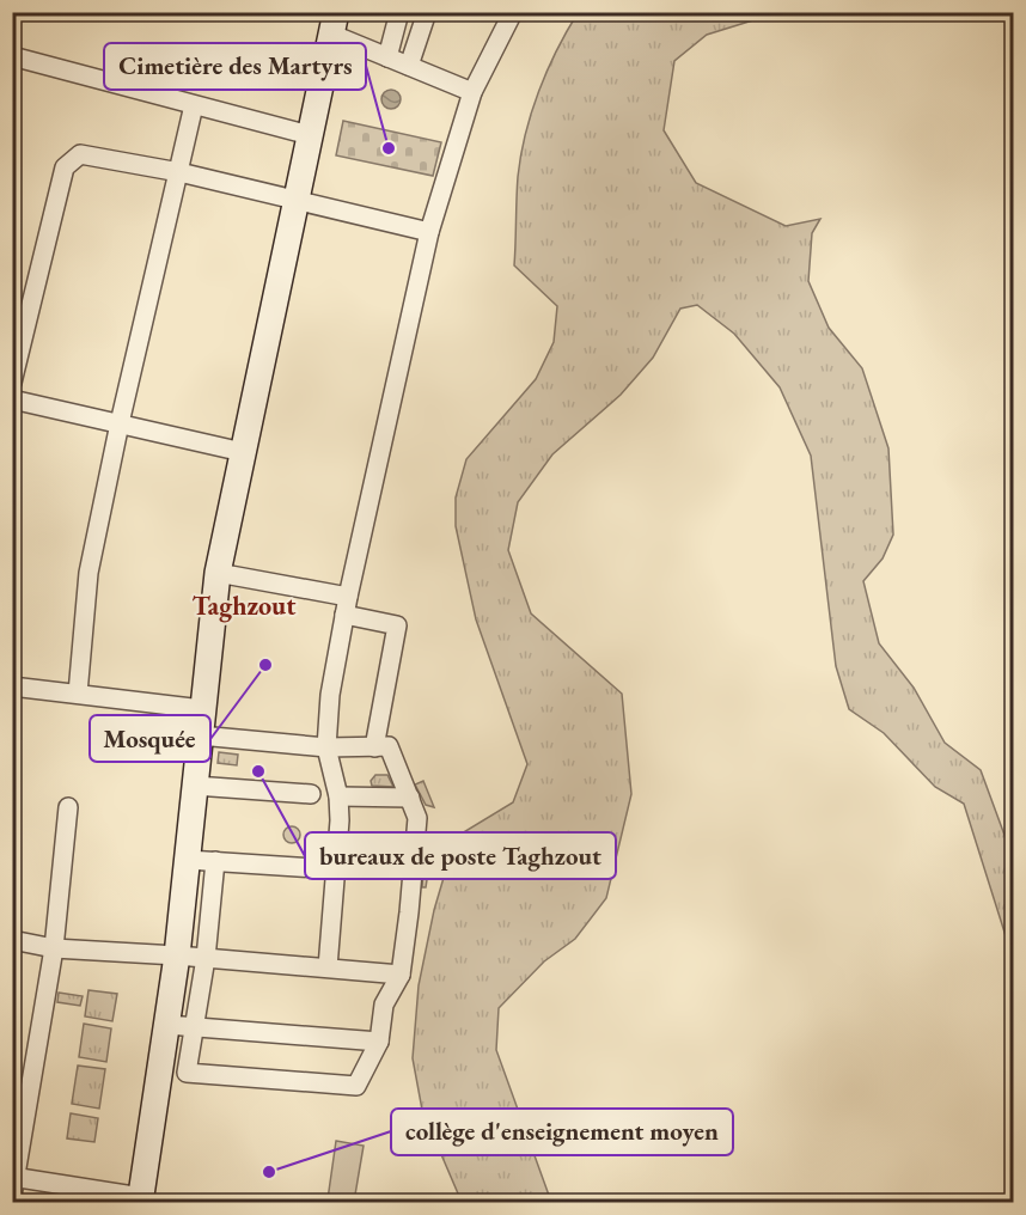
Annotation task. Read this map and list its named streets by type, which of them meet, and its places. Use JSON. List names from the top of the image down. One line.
{"districts":["Taghzout"],"places":["Cimetière des Martyrs","Mosquée","bureaux de poste Taghzout","collège d'enseignement moyen"]}
